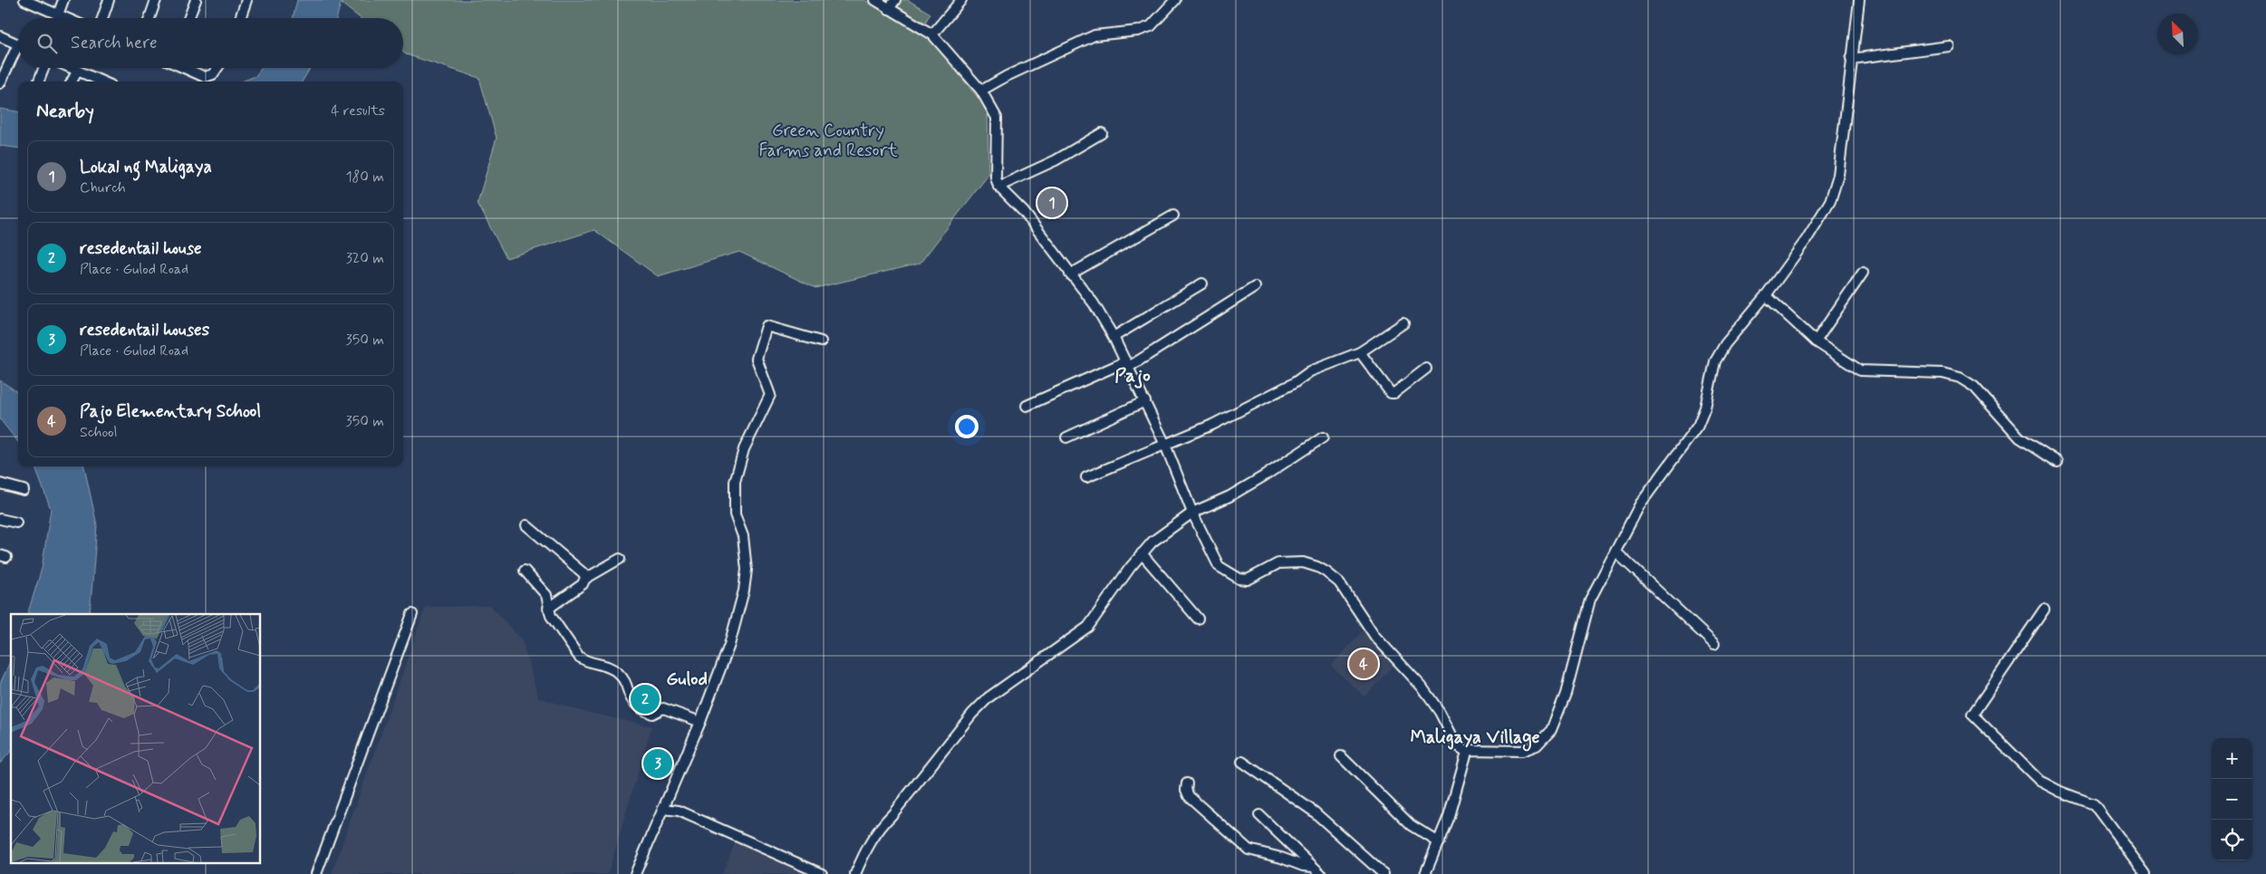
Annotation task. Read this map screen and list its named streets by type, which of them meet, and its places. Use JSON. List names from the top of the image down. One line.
{"districts":["Pajo","Gulod","Maligaya Village"],"parks":["Green Country Farms and Resort"],"north":"top left","page":{"search":"Search here","heading":["Nearby","4 results"],"list":[{"mark":"1","name":"Lokal ng Maligaya","note":"Church","value":"180 m"},{"mark":"2","name":"resedentail house","note":"Place · Gulod Road","value":"320 m"},{"mark":"3","name":"resedentail houses","note":"Place · Gulod Road","value":"350 m"},{"mark":"4","name":"Pajo Elementary School","note":"School","value":"350 m"}],"pins":["1","4","2","3"],"map_buttons":["+","−"]}}
